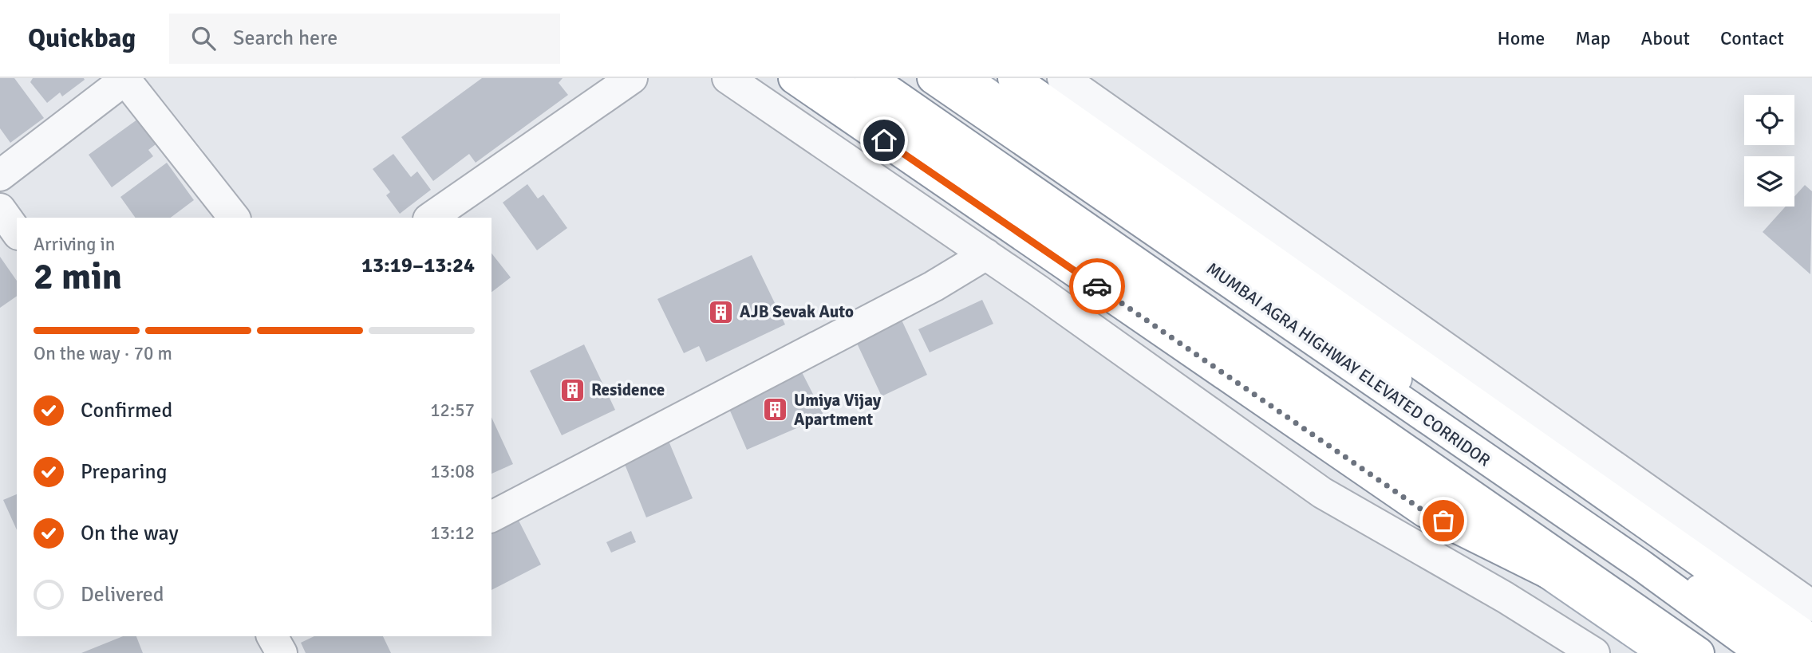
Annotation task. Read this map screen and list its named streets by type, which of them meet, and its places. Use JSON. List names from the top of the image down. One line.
{"streets":{"main road":["MUMBAI AGRA HIGHWAY ELEVATED CORRIDOR"]},"places":{"building":["AJB Sevak Auto","Residence","Umiya Vijay Apartment"]},"page":{"header":"Quickbag","search":"Search here","nav":["Home","Map","About","Contact"],"heading":["2 min","Arriving in","13:19–13:24"],"bar":"On the way · 70 m","list":[["Confirmed","12:57"],["Preparing","13:08"],["On the way","13:12"],"Delivered"]}}
